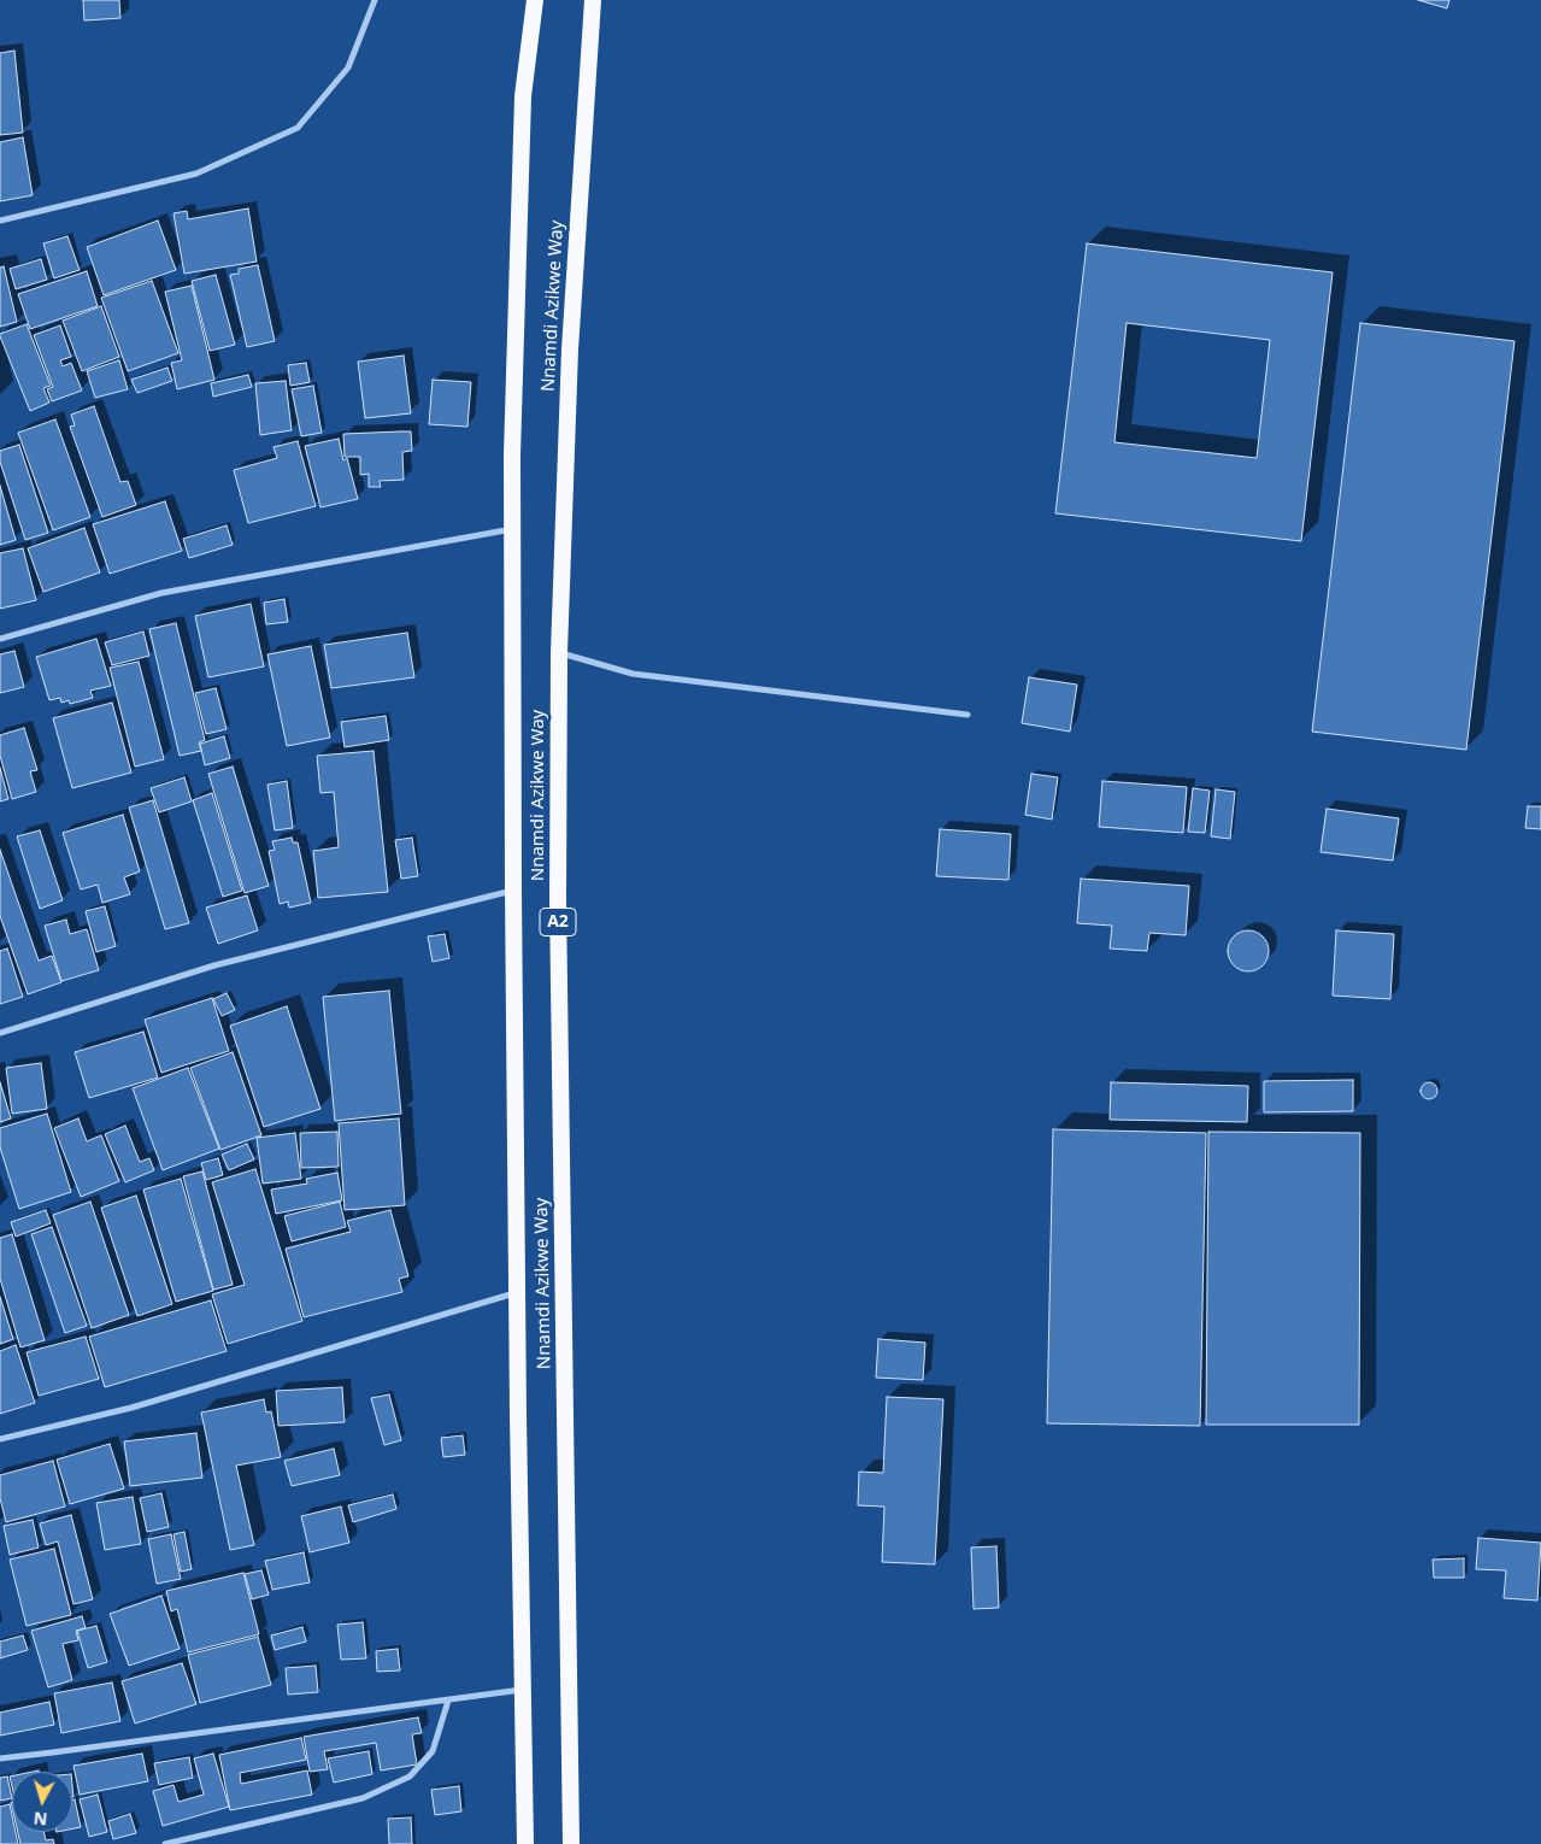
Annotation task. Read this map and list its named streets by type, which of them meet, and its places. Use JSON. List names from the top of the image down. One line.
{"streets":{"highway":["Nnamdi Azikwe Way","A2"]},"north":"bottom"}
